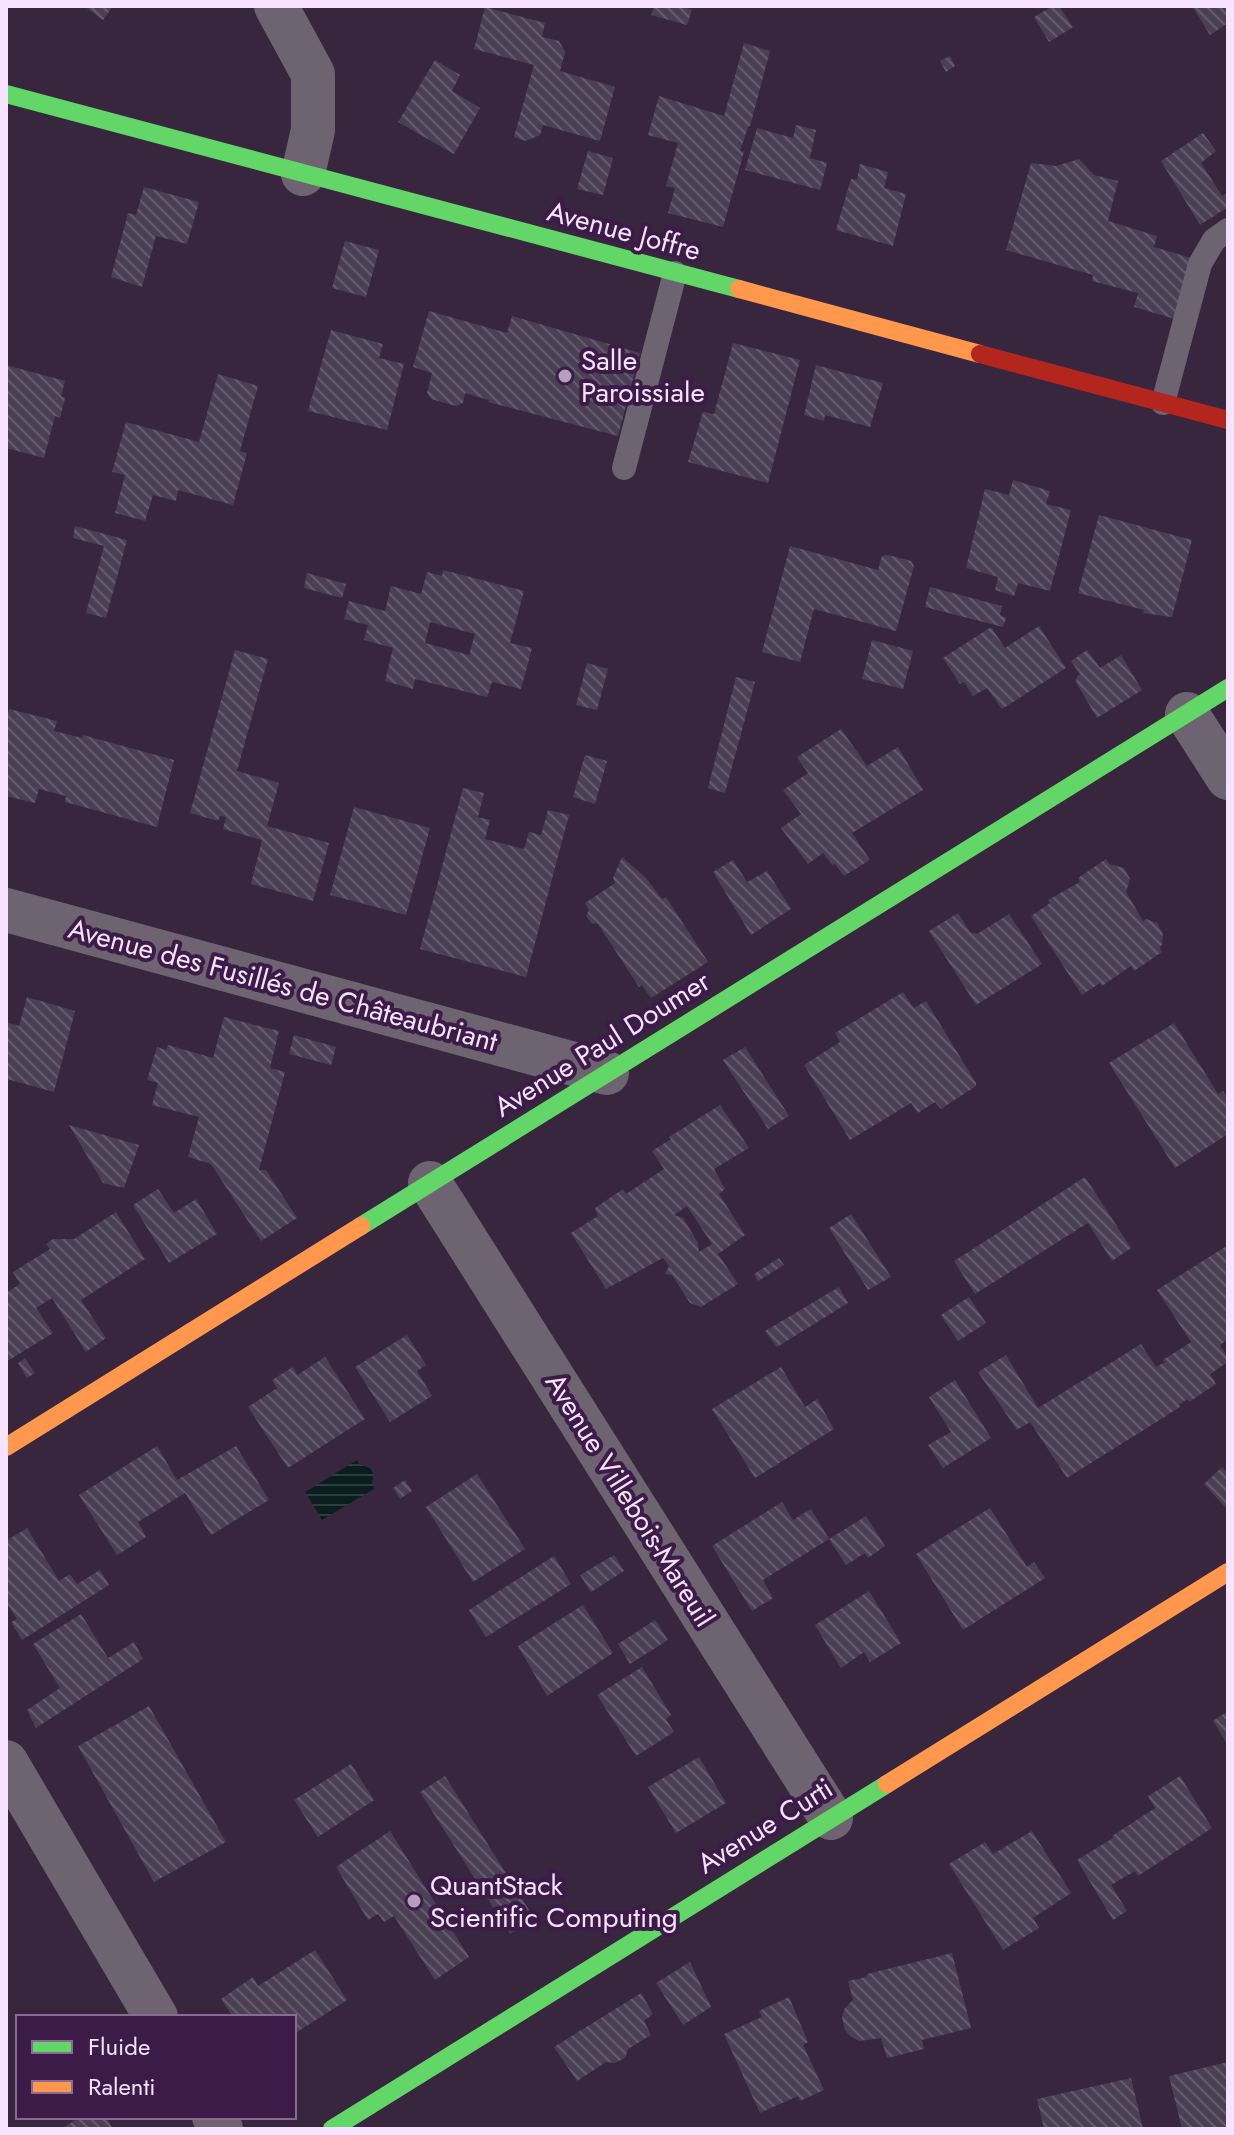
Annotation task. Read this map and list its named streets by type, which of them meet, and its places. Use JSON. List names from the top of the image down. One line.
{"streets":{"street":["Avenue Joffre","Avenue des Fusillés de Châteaubriant","Avenue Paul Doumer","Avenue Villebois-Mareuil","Avenue Curti"]},"crossings":[["Avenue des Fusillés de Châteaubriant","Avenue Paul Doumer"],["Avenue Paul Doumer","Avenue Villebois-Mareuil"],["Avenue Villebois-Mareuil","Avenue Curti"]],"places":["Salle Paroissiale","QuantStack Scientific Computing"],"legend":["Fluide","Ralenti"]}
